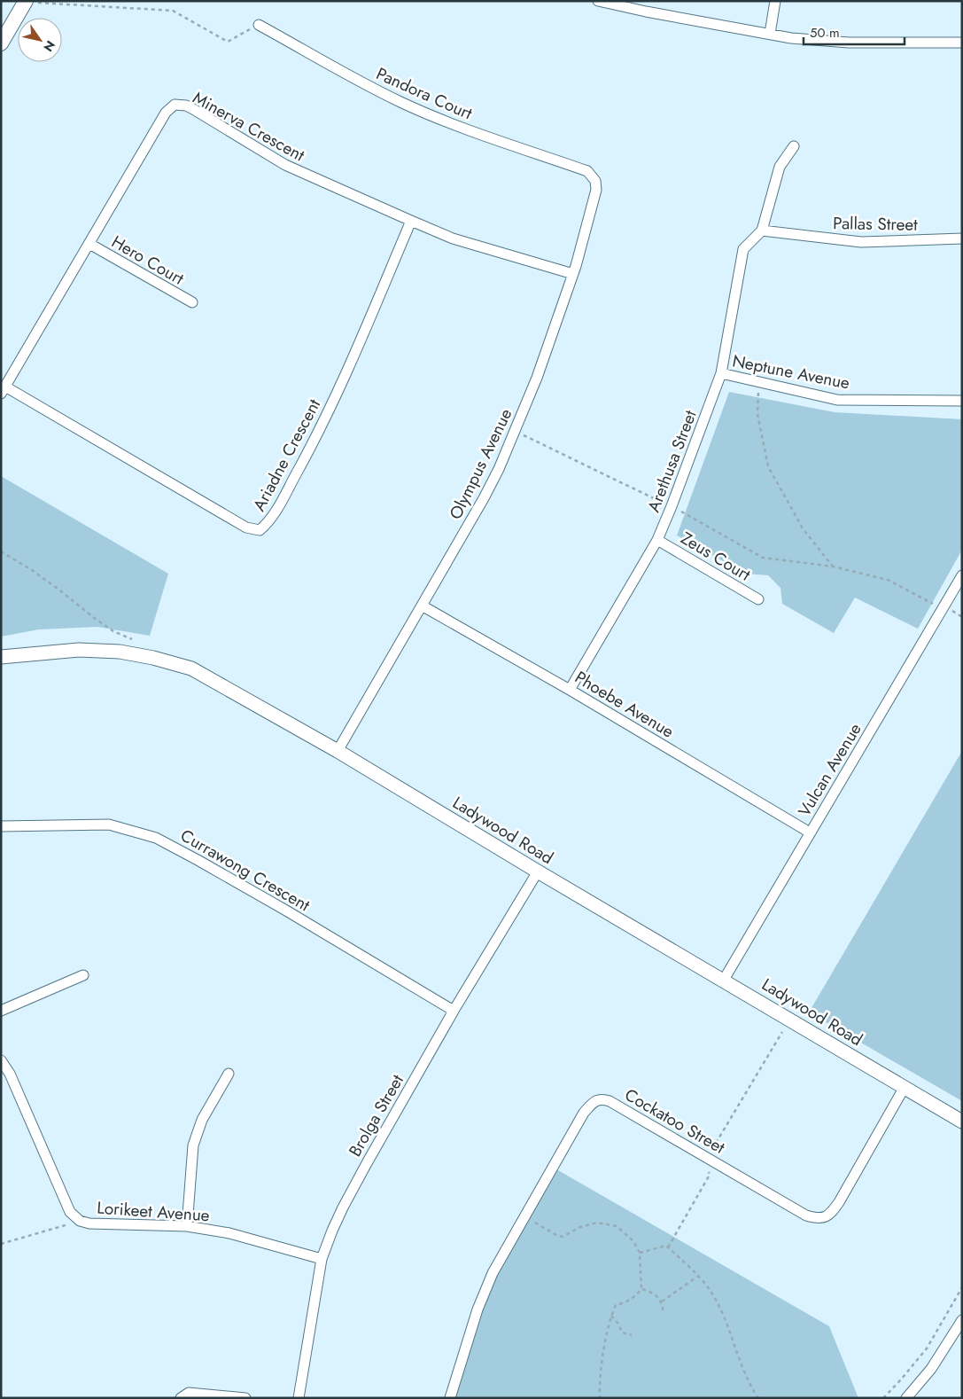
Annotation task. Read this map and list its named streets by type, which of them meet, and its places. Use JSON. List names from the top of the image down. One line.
{"streets":{"street":["Pandora Court","Minerva Crescent","Pallas Street","Hero Court","Neptune Avenue","Ariadne Crescent","Arethusa Street","Olympus Avenue","Zeus Court","Phoebe Avenue","Vulcan Avenue","Ladywood Road","Currawong Crescent","Brolga Street","Cockatoo Street","Lorikeet Avenue"]},"crossings":[["Pandora Court","Olympus Avenue"],["Minerva Crescent","Hero Court"],["Minerva Crescent","Ariadne Crescent"],["Minerva Crescent","Olympus Avenue"],["Pallas Street","Arethusa Street"],["Neptune Avenue","Arethusa Street"],["Arethusa Street","Zeus Court"],["Arethusa Street","Phoebe Avenue"],["Olympus Avenue","Phoebe Avenue"],["Olympus Avenue","Ladywood Road"],["Phoebe Avenue","Vulcan Avenue"],["Vulcan Avenue","Ladywood Road"],["Ladywood Road","Brolga Street"],["Ladywood Road","Cockatoo Street"],["Currawong Crescent","Brolga Street"],["Brolga Street","Lorikeet Avenue"]],"scale_bar":"50 m","north":"bottom right"}
